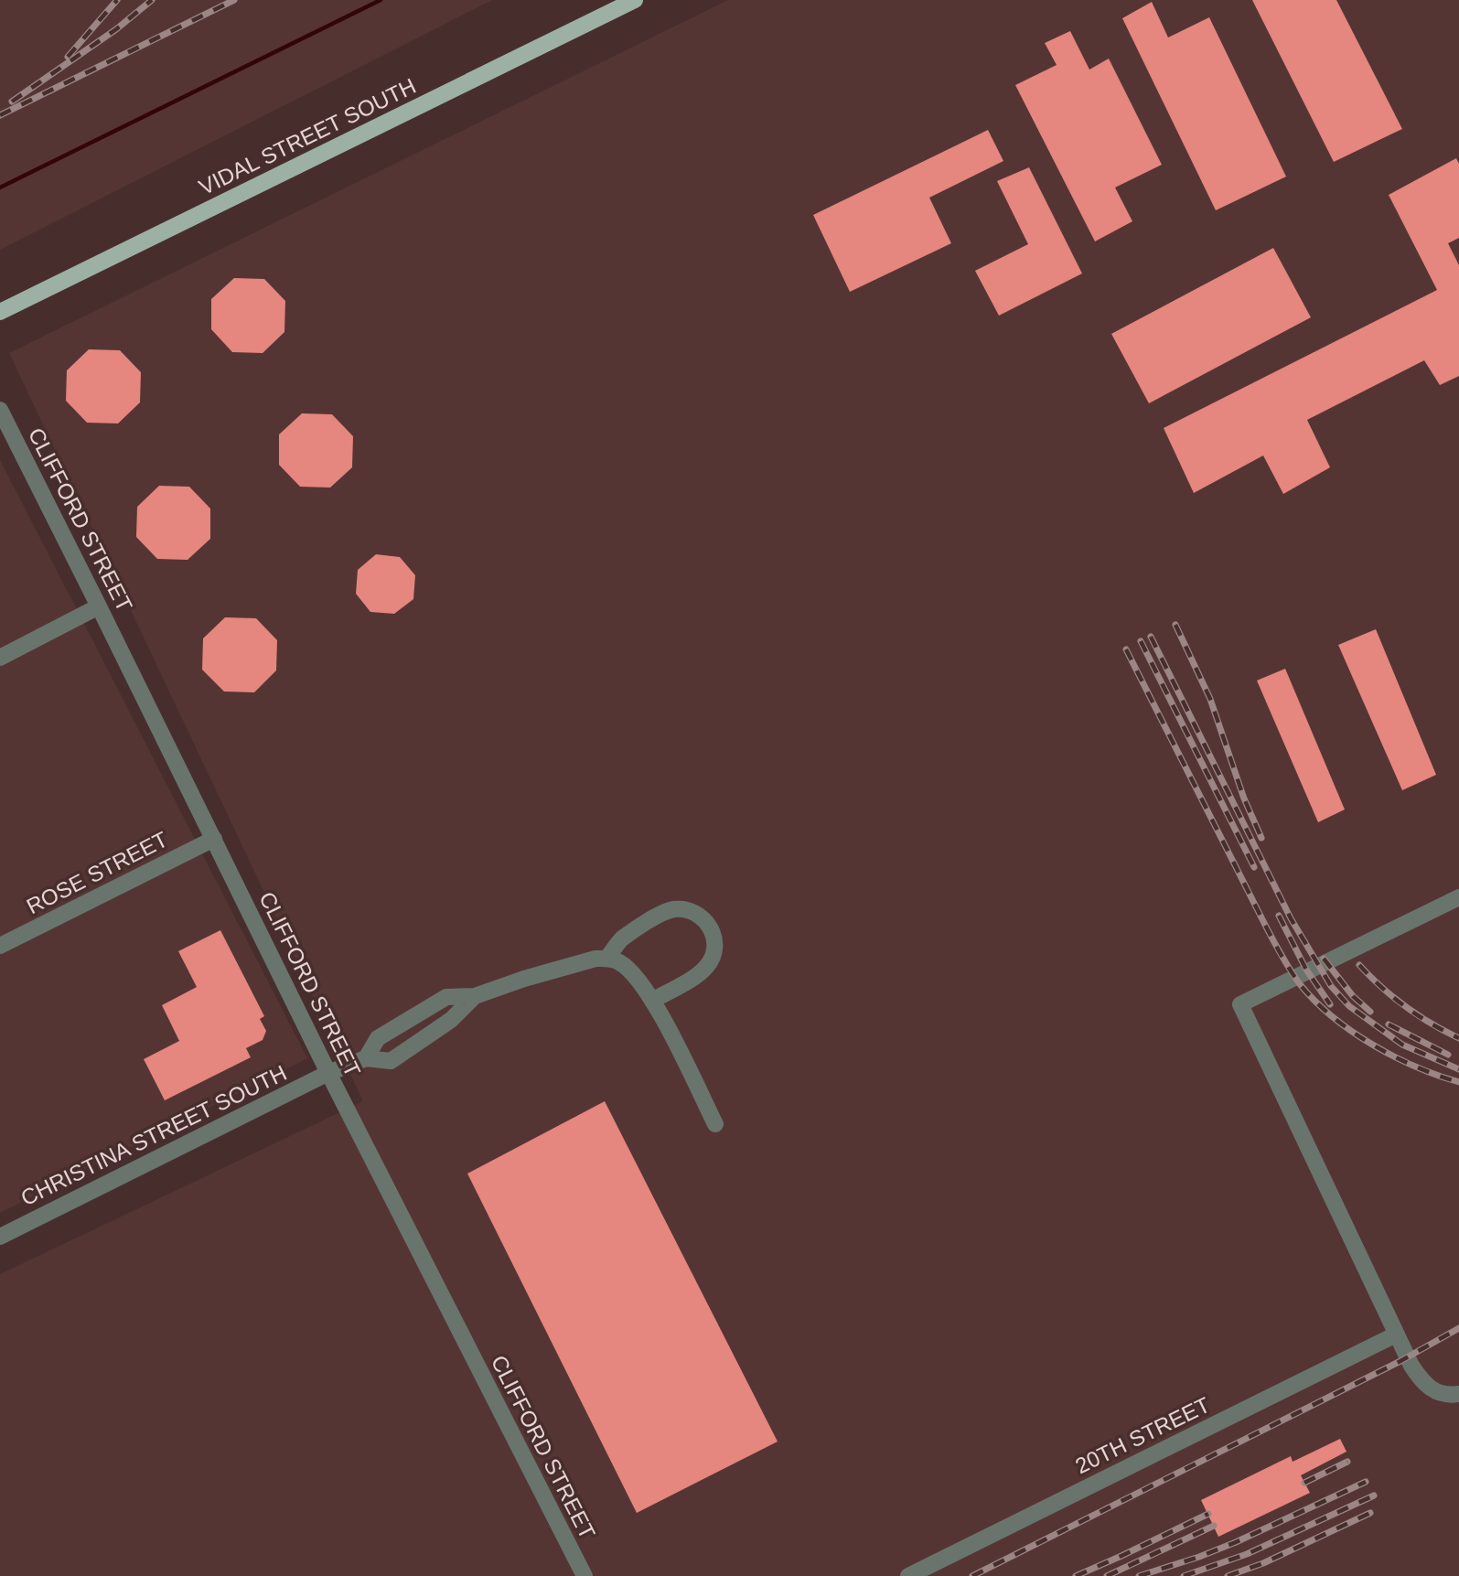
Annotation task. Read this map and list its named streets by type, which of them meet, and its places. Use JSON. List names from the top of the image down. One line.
{"streets":{"main road":["VIDAL STREET SOUTH"],"street":["CLIFFORD STREET","ROSE STREET","CHRISTINA STREET SOUTH","20TH STREET"]},"crossings":[["CLIFFORD STREET","ROSE STREET"],["CLIFFORD STREET","CHRISTINA STREET SOUTH"]]}
